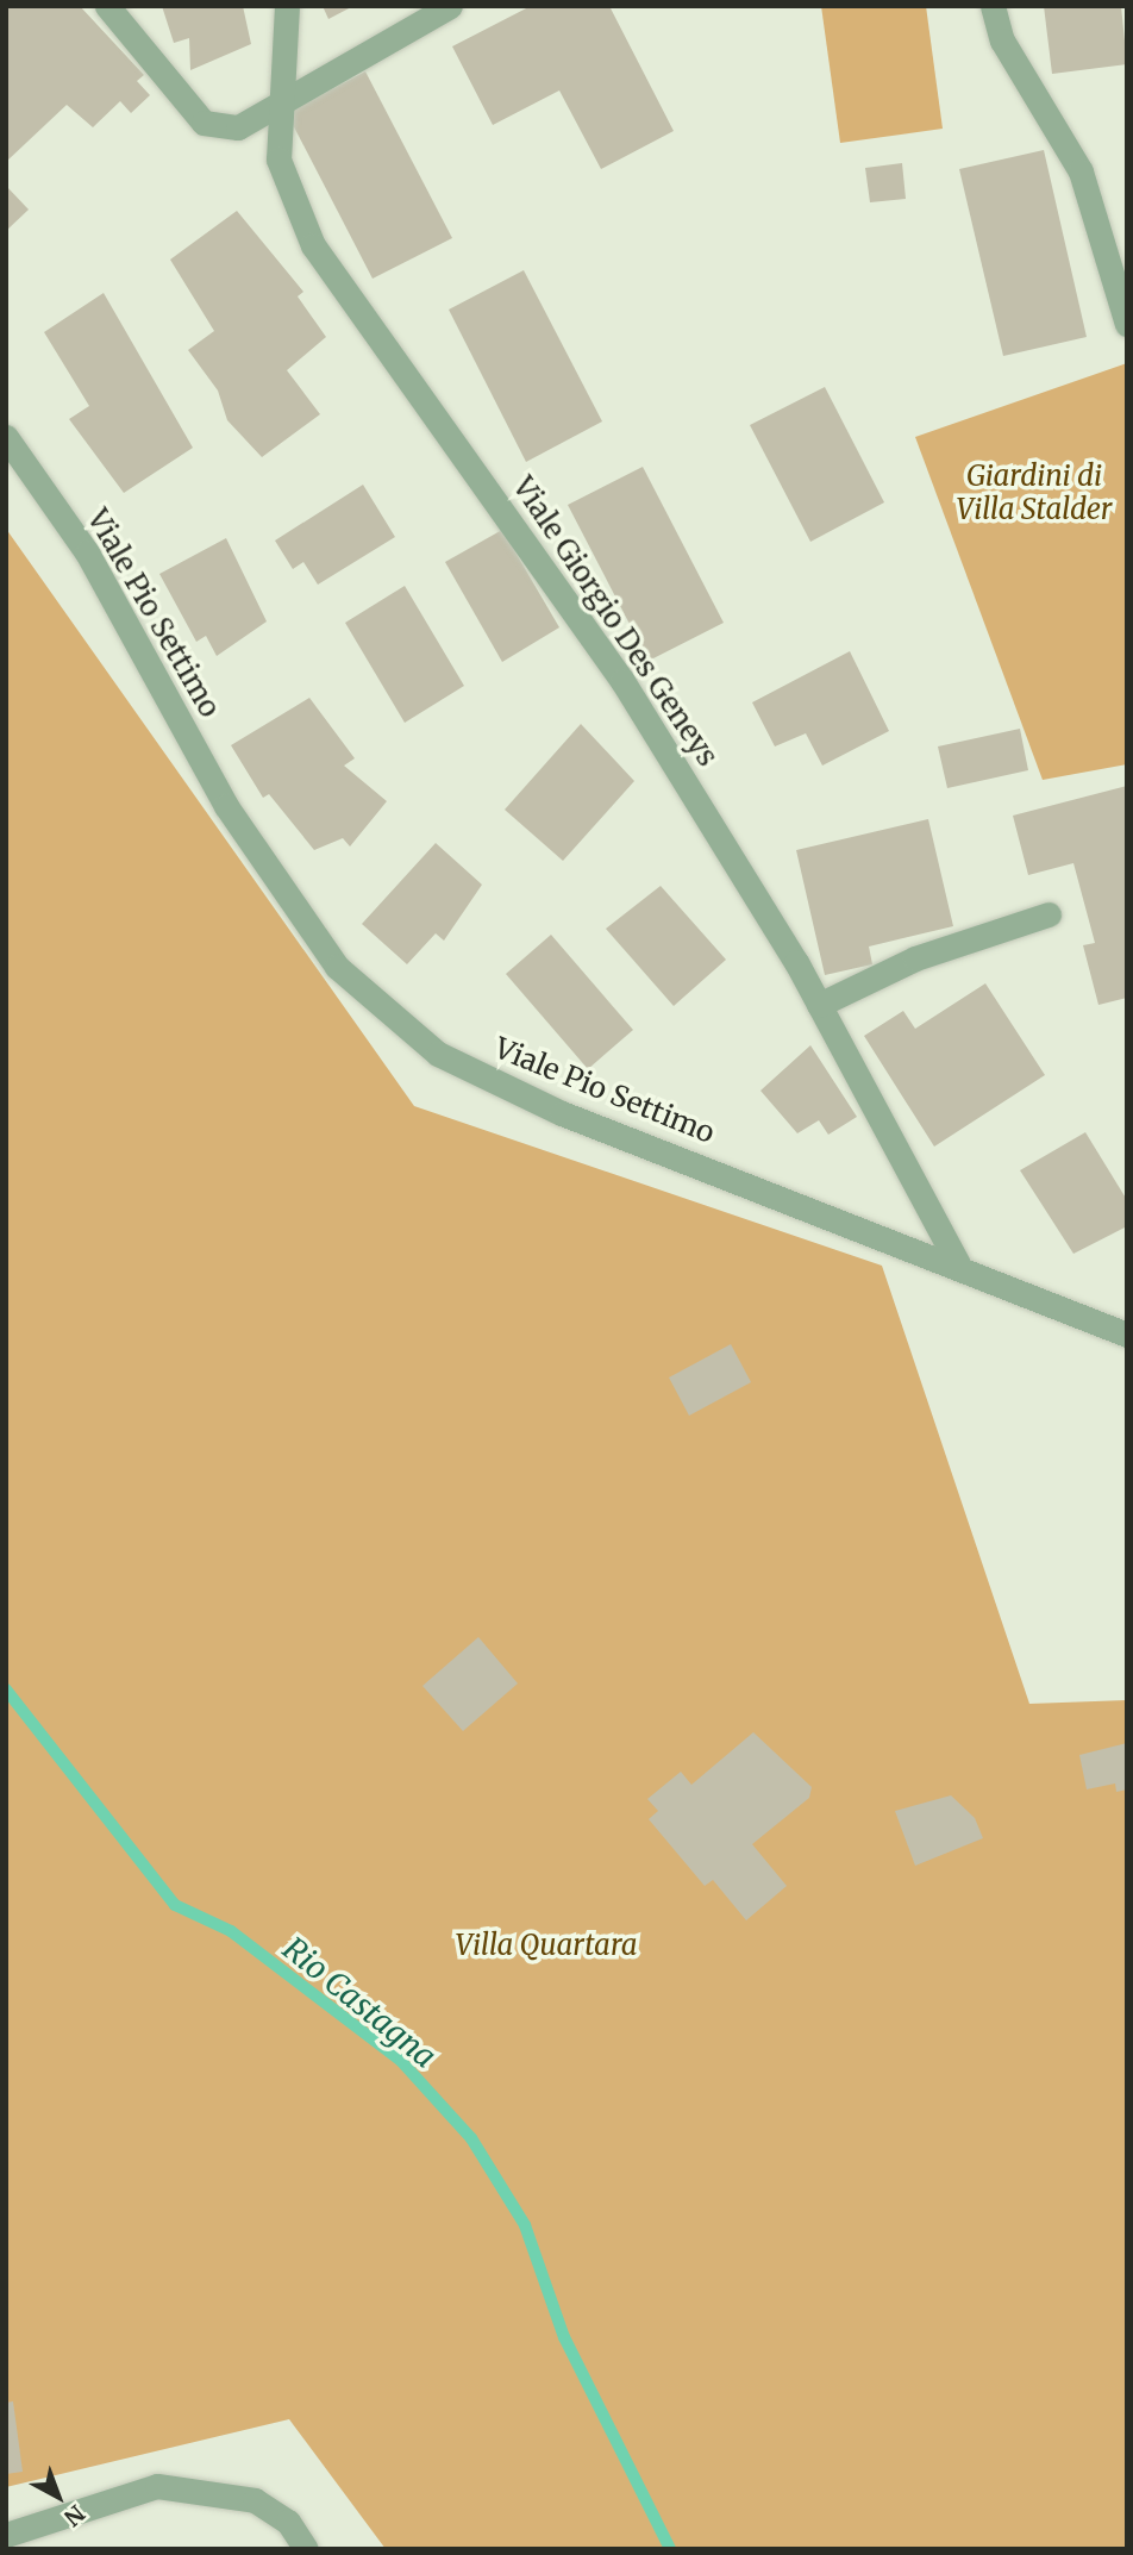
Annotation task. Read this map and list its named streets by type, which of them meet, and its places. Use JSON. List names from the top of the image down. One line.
{"streets":{"street":["Viale Pio Settimo","Viale Giorgio Des Geneys"]},"crossings":[["Viale Pio Settimo","Viale Giorgio Des Geneys"]],"water":["Rio Castagna"],"parks":["Giardini di Villa Stalder","Villa Quartara"],"north":"bottom right"}
